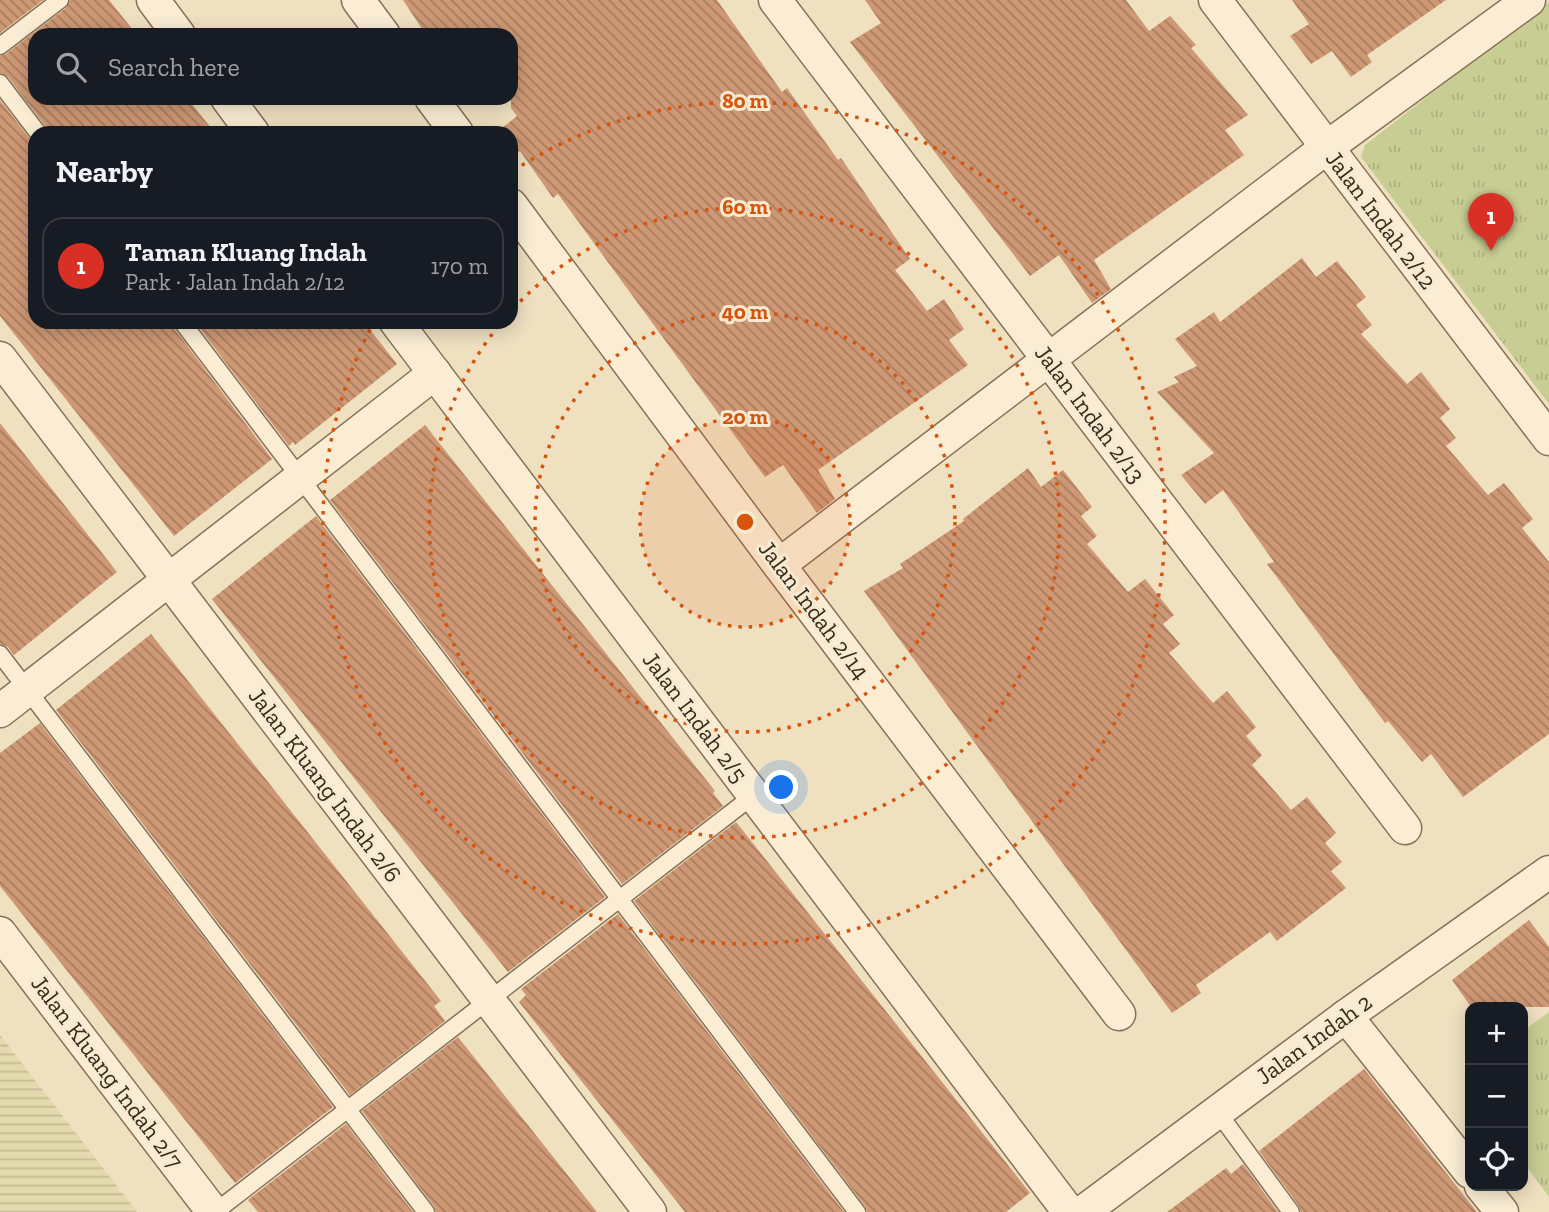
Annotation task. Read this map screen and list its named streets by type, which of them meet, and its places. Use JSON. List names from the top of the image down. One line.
{"streets":{"street":["Jalan Indah 2/12","Jalan Indah 2/13","Jalan Indah 2/14","Jalan Indah 2/5","Jalan Kluang Indah 2/6","Jalan Indah 2","Jalan Kluang Indah 2/7"]},"page":{"search":"Search here","heading":"Nearby","pins":"1","list":[{"mark":"1","name":"Taman Kluang Indah","note":"Park · Jalan Indah 2/12","value":"170 m"}],"map_buttons":["+","−"]},"rings":["80 m","60 m","40 m","20 m"]}
